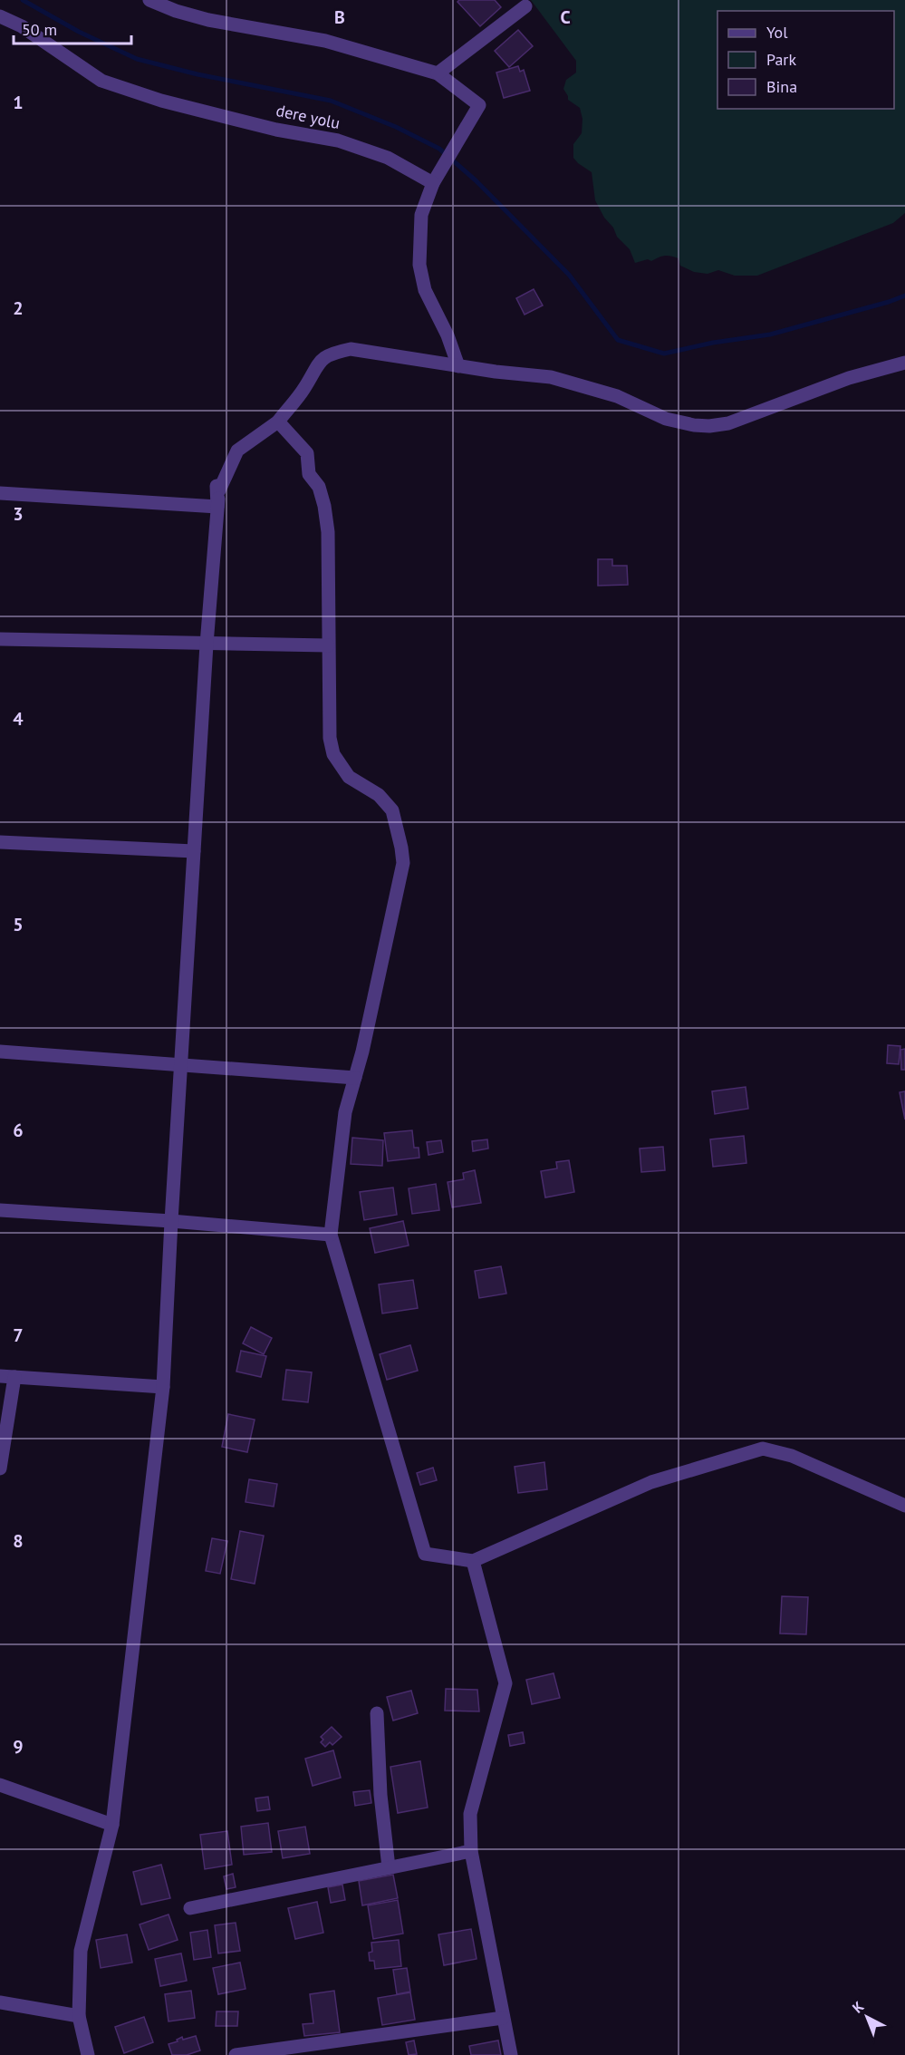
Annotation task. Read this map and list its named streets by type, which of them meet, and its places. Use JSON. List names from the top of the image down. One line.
{"streets":{"street":["dere yolu"]},"legend":["Yol","Park","Bina"],"scale_bar":"50 m","north":"top left","grid":{"columns":["B","C"],"rows":["1","2","3","4","5","6","7","8","9"]}}
